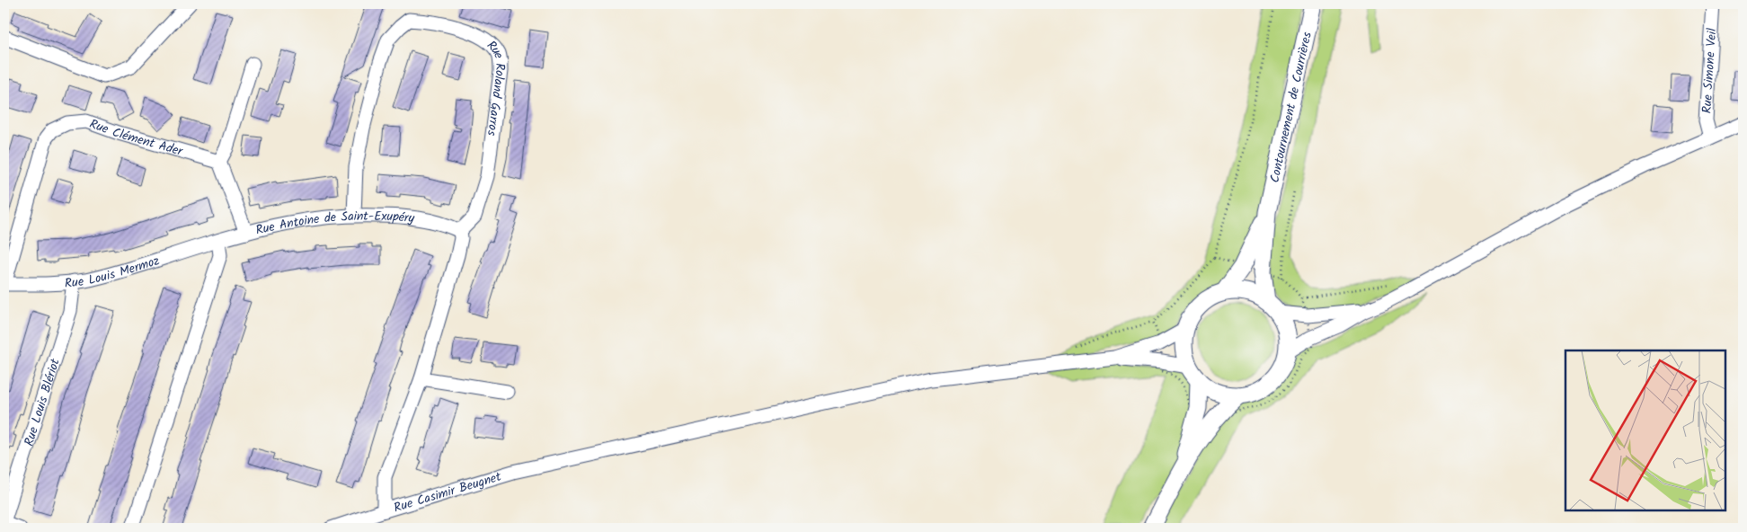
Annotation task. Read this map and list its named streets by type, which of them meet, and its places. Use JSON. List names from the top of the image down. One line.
{"streets":{"main road":["Contournement de Courrières"],"street":["Rue Simone Veil","Rue Roland Garros","Rue Clément Ader","Rue Antoine de Saint-Exupéry","Rue Louis Mermoz","Rue Louis Blériot","Rue Casimir Beugnet"]},"crossings":[["Rue Roland Garros","Rue Antoine de Saint-Exupéry"],["Rue Clément Ader","Rue Louis Mermoz"],["Rue Antoine de Saint-Exupéry","Rue Louis Mermoz"],["Rue Louis Mermoz","Rue Louis Blériot"]]}
